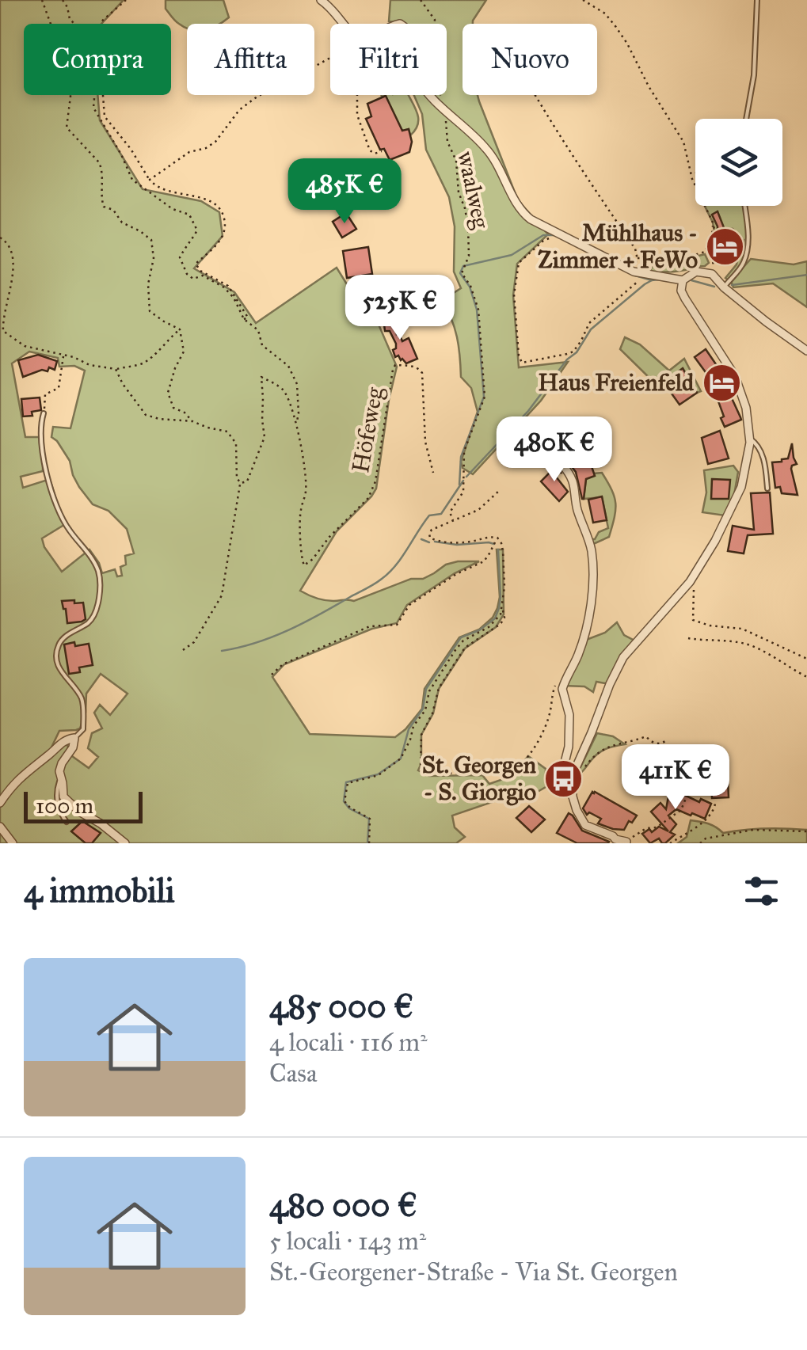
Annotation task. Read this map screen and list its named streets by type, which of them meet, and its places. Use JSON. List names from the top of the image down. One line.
{"streets":{"path":["waalweg","Höfeweg"]},"places":{"hotel":["Mühlhaus - Zimmer + FeWo","Haus Freienfeld"],"bus stop":["St. Georgen - S. Giorgio"]},"scale_bar":"100 m","page":{"chip":["Compra","Affitta","Filtri","Nuovo"],"price":["485K €","525K €","480K €","411K €"],"scale":"100 m","heading":"4 immobili","list":[{"name":"485 000 €","note":"4 locali · 116 m² · Casa"},{"name":"480 000 €","note":"5 locali · 143 m² · St.-Georgener-Straße - Via St. Georgen"}]}}
